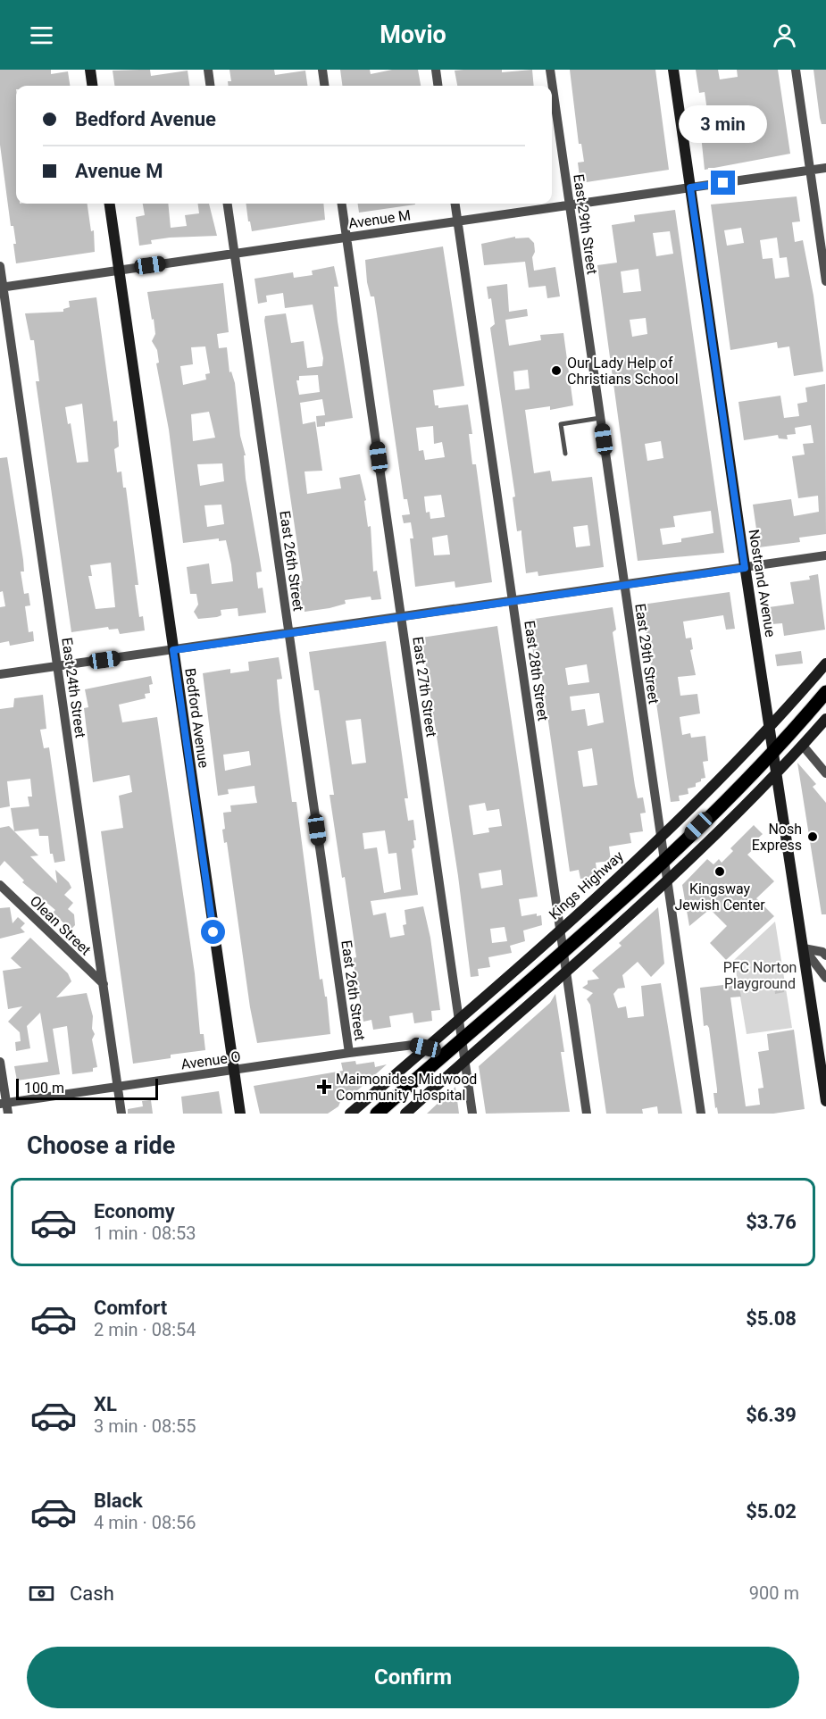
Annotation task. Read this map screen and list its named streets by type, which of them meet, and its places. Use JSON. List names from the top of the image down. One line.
{"streets":{"main road":["Nostrand Avenue","Bedford Avenue","Kings Highway"],"street":["Avenue M","East 29th Street","East 26th Street","East 28th Street","East 27th Street","East 24th Street","Olean Street","Avenue O"]},"crossings":[["Avenue M","East 29th Street"],["Avenue M","East 26th Street"],["Avenue M","Nostrand Avenue"],["Avenue M","East 28th Street"],["Avenue M","East 27th Street"],["Avenue M","East 24th Street"],["Avenue M","Bedford Avenue"],["East 29th Street","Kings Highway"],["East 26th Street","Avenue O"],["Nostrand Avenue","Kings Highway"],["East 28th Street","Kings Highway"],["East 27th Street","Kings Highway"],["East 24th Street","Olean Street"],["East 24th Street","Avenue O"],["Bedford Avenue","Avenue O"],["Kings Highway","Avenue O"]],"parks":["PFC Norton Playground"],"places":{"other":["Our Lady Help of Christians School","Nosh Express","Kingsway Jewish Center"],"health":["Maimonides Midwood Community Hospital"]},"scale_bar":"100 m","page":{"header":"Movio","banner":["Bedford Avenue","Avenue M"],"bubble":"3 min","scale":"100 m","heading":"Choose a ride","list":[{"name":"Economy","note":"1 min · 08:53","value":"$3.76"},{"name":"Comfort","note":"2 min · 08:54","value":"$5.08"},{"name":"XL","note":"3 min · 08:55","value":"$6.39"},{"name":"Black","note":"4 min · 08:56","value":"$5.02"}],"pay":["Cash","900 m"],"buttons":"Confirm"}}
